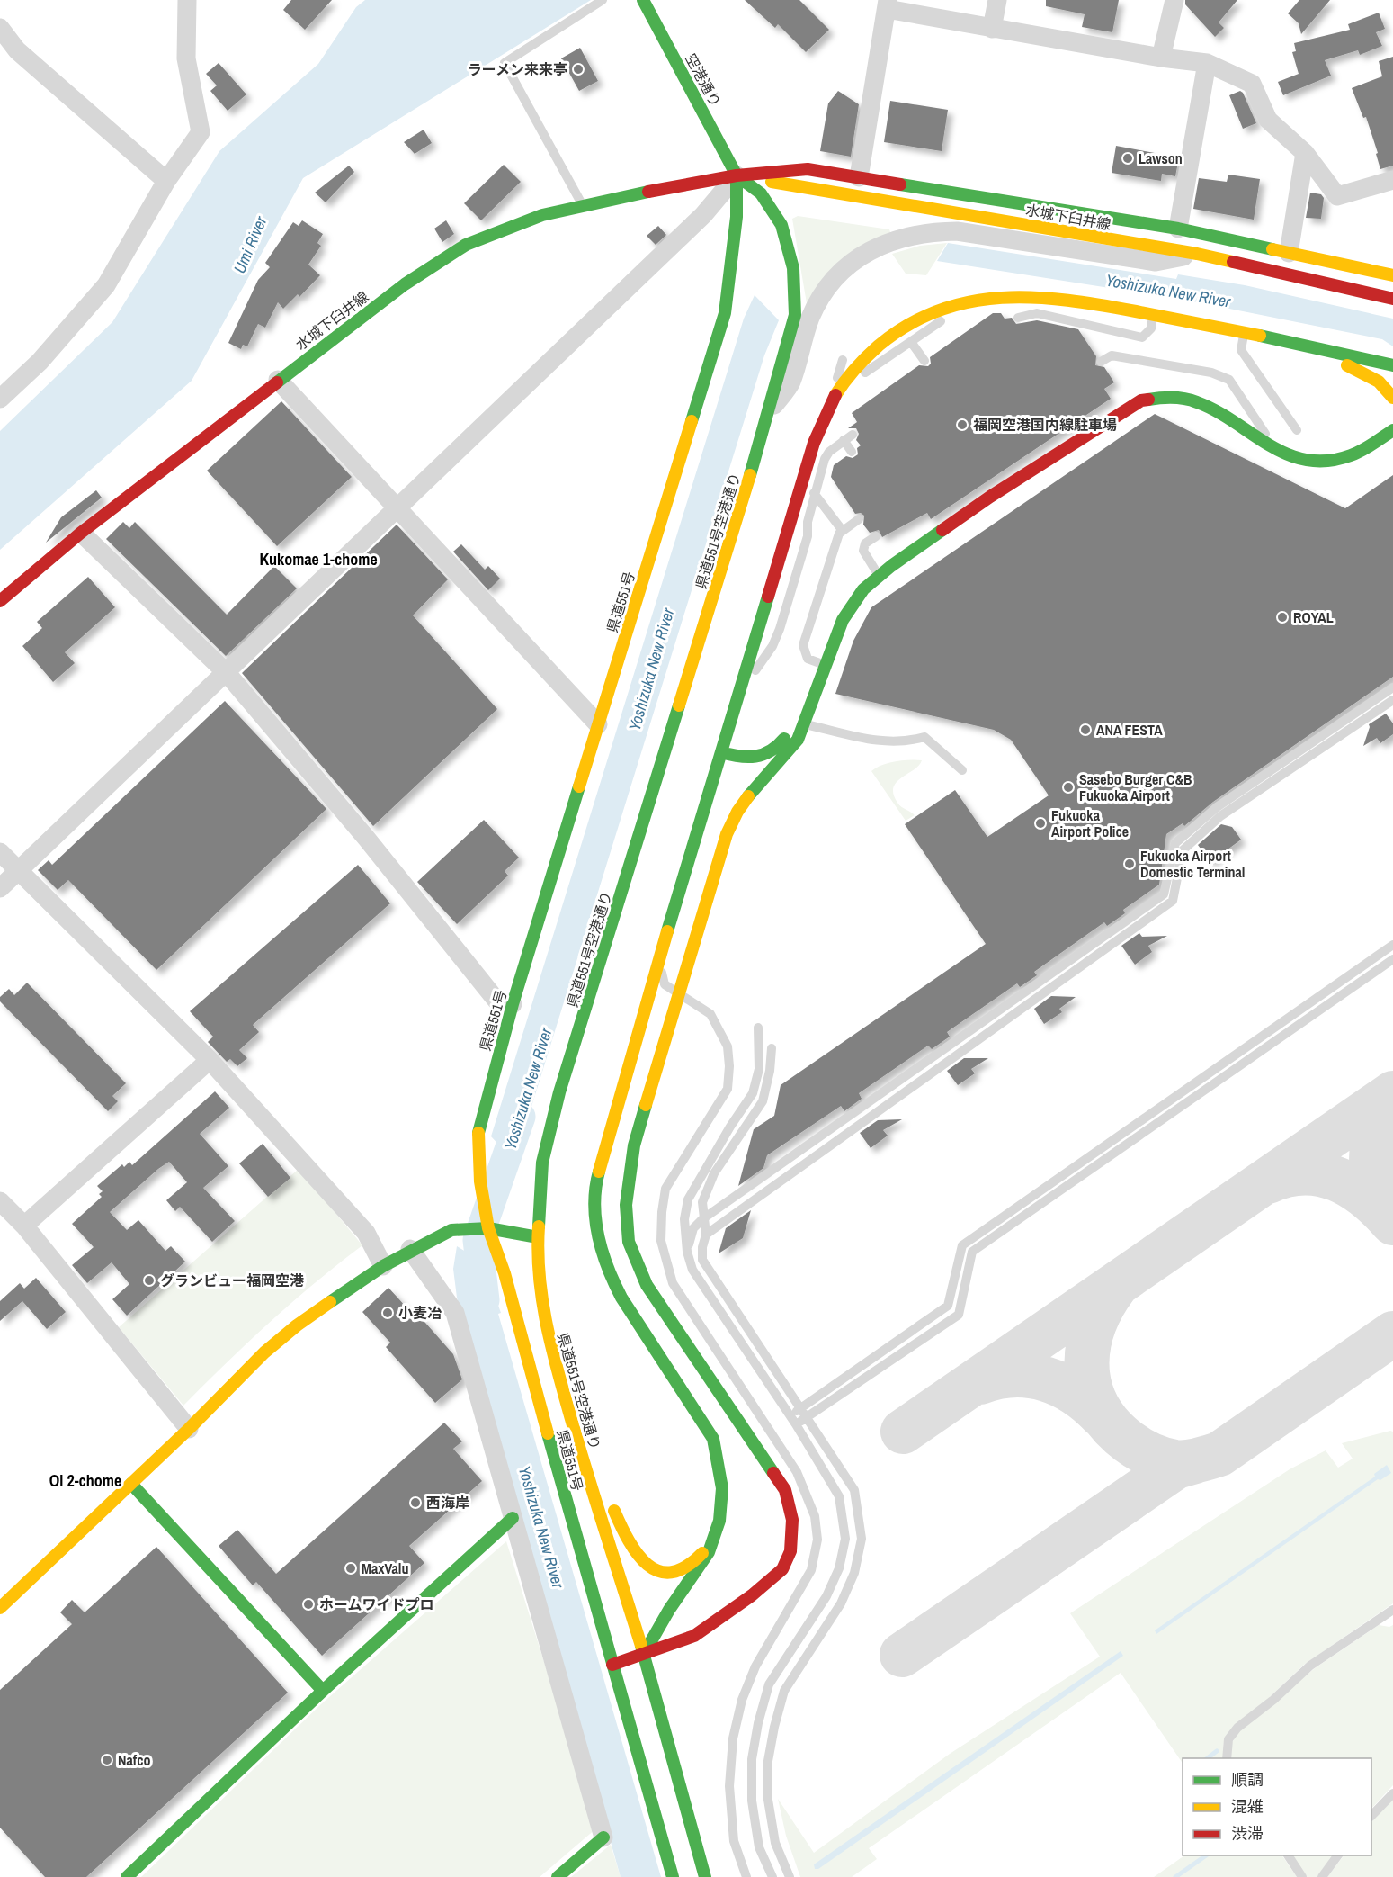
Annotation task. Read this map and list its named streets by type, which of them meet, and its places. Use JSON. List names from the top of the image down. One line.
{"streets":{"main road":["空港通り","水城下臼井線","県道551号空港通り","県道551号"]},"crossings":[["空港通り","水城下臼井線"],["空港通り","県道551号空港通り"],["空港通り","県道551号"],["水城下臼井線","県道551号空港通り"],["水城下臼井線","県道551号"],["県道551号空港通り","県道551号"]],"districts":["Kukomae 1-chome","Oi 2-chome"],"water":["Umi River","Yoshizuka New River"],"places":["ラーメン来来亭","Lawson","福岡空港国内線駐車場","ROYAL","ANA FESTA","Sasebo Burger C&B Fukuoka Airport","Fukuoka Airport Police","Fukuoka Airport Domestic Terminal","グランビュー福岡空港","小麦冶","西海岸","MaxValu","ホームワイドプロ","Nafco"],"legend":["順調","混雑","渋滞"]}
